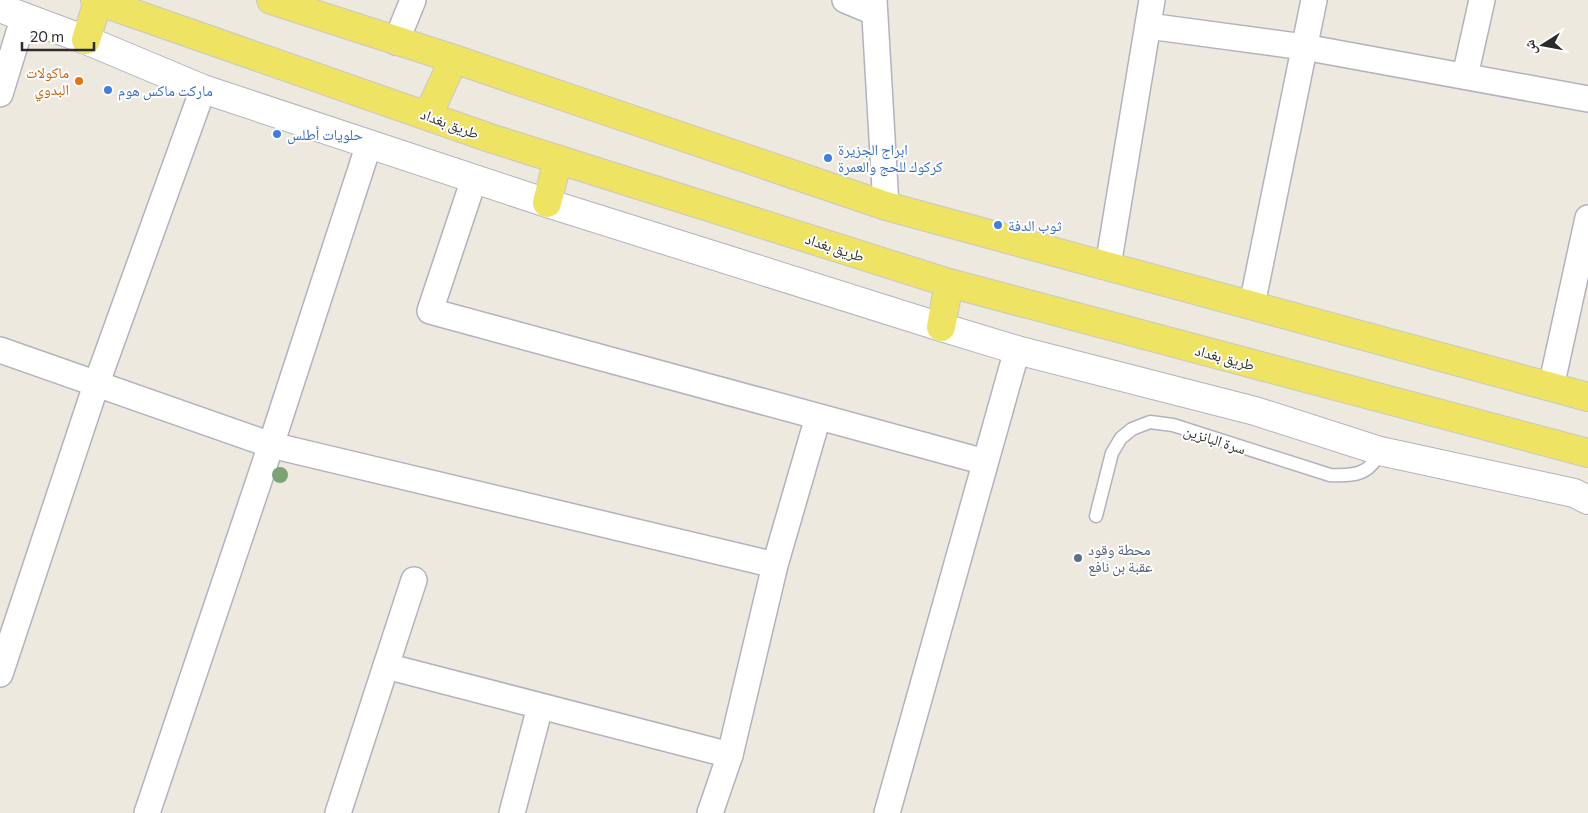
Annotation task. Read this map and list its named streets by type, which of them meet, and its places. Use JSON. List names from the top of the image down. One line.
{"streets":{"main road":["طريق بغداد"],"lane":["سرة البانزين"]},"places":["ماكولات البدوي","ماركت ماكس هوم","حلويات أطلس","ابراج الجزيرة كركوك للحج والعمرة","ثوب الدفة","محطة وقود عقبة بن نافع"],"scale_bar":"20 m","north":"left"}
